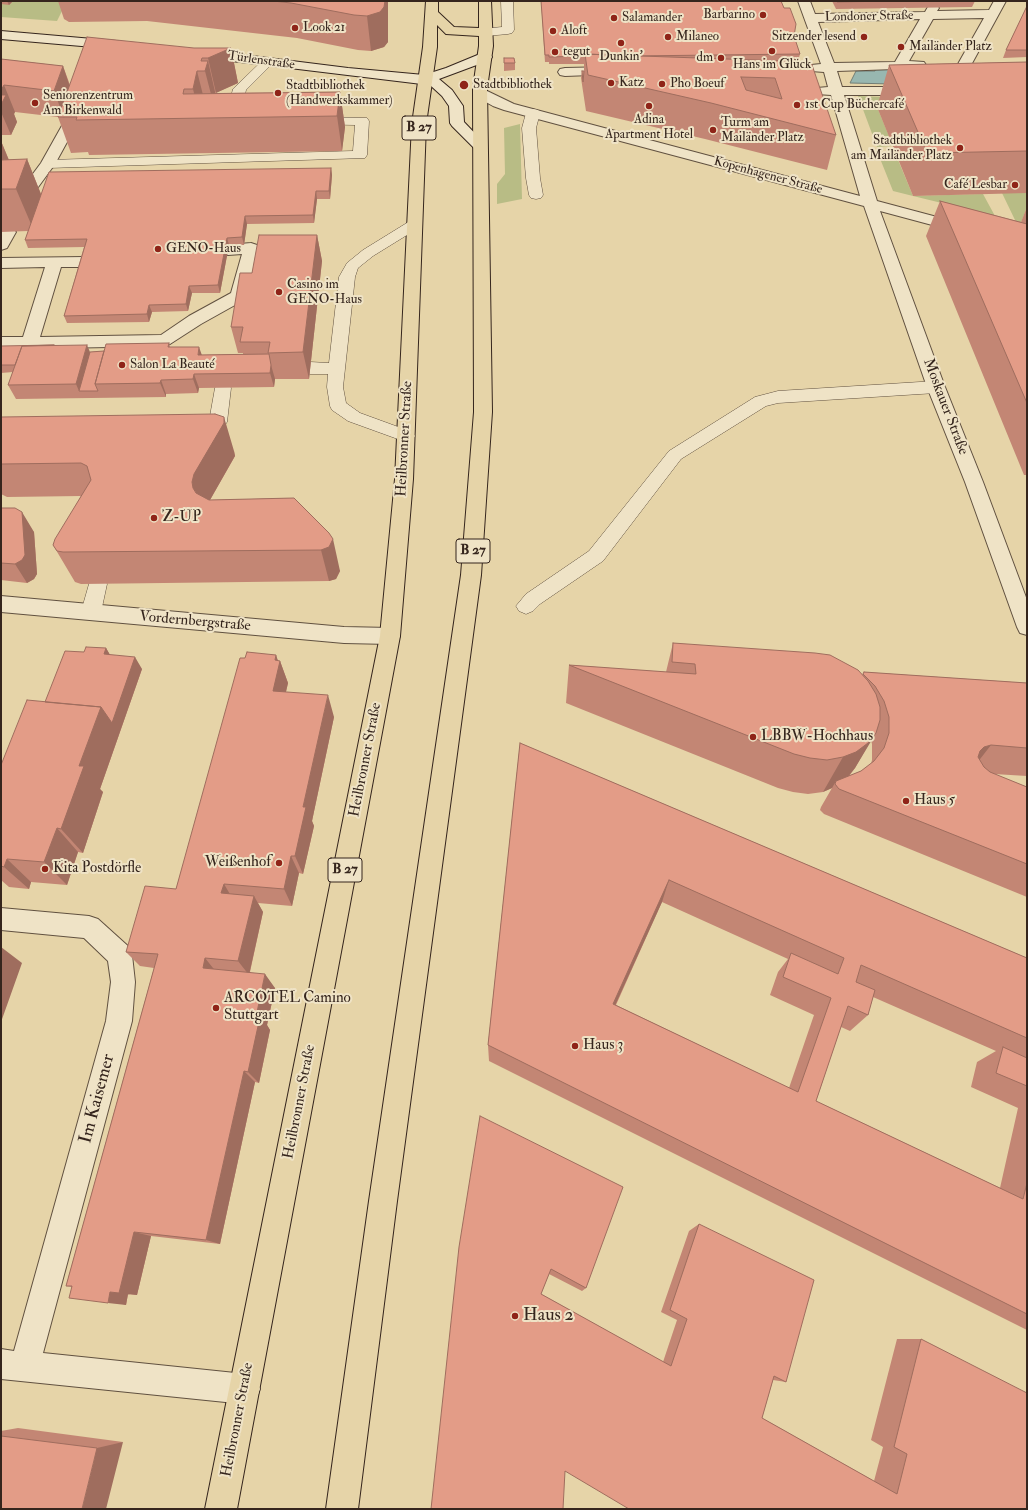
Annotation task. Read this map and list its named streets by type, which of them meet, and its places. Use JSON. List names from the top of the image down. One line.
{"streets":{"main road":["B 27","Heilbronner Straße"],"street":["Londoner Straße","Türlenstraße","Kopenhagener Straße","Moskauer Straße","Vordernbergstraße","Im Kaisemer"]},"crossings":[["Türlenstraße","Heilbronner Straße"],["B 27","Kopenhagener Straße"],["Kopenhagener Straße","Moskauer Straße"],["Heilbronner Straße","Vordernbergstraße"],["Heilbronner Straße","Im Kaisemer"]],"places":["Barbarino","Salamander","Look 21","Aloft","Milaneo","Sitzender lesend","Dunkin'","Mailänder Platz","Hans im Glück","tegut","dm","Katz","Pho Boeuf","Stadtbibliothek","Stadtbibliothek (Handwerkskammer)","Seniorenzentrum Am Birkenwald","1st Cup Büchercafé","Adina Apartment Hotel","Turm am Mailänder Platz","Stadtbibliothek am Mailänder Platz","Café Lesbar","GENO-Haus","Casino im GENO-Haus","Salon La Beauté","Z-UP","LBBW-Hochhaus","Haus 5","Weißenhof","Kita Postdörfle","ARCOTEL Camino Stuttgart","Haus 3","Haus 2"]}
